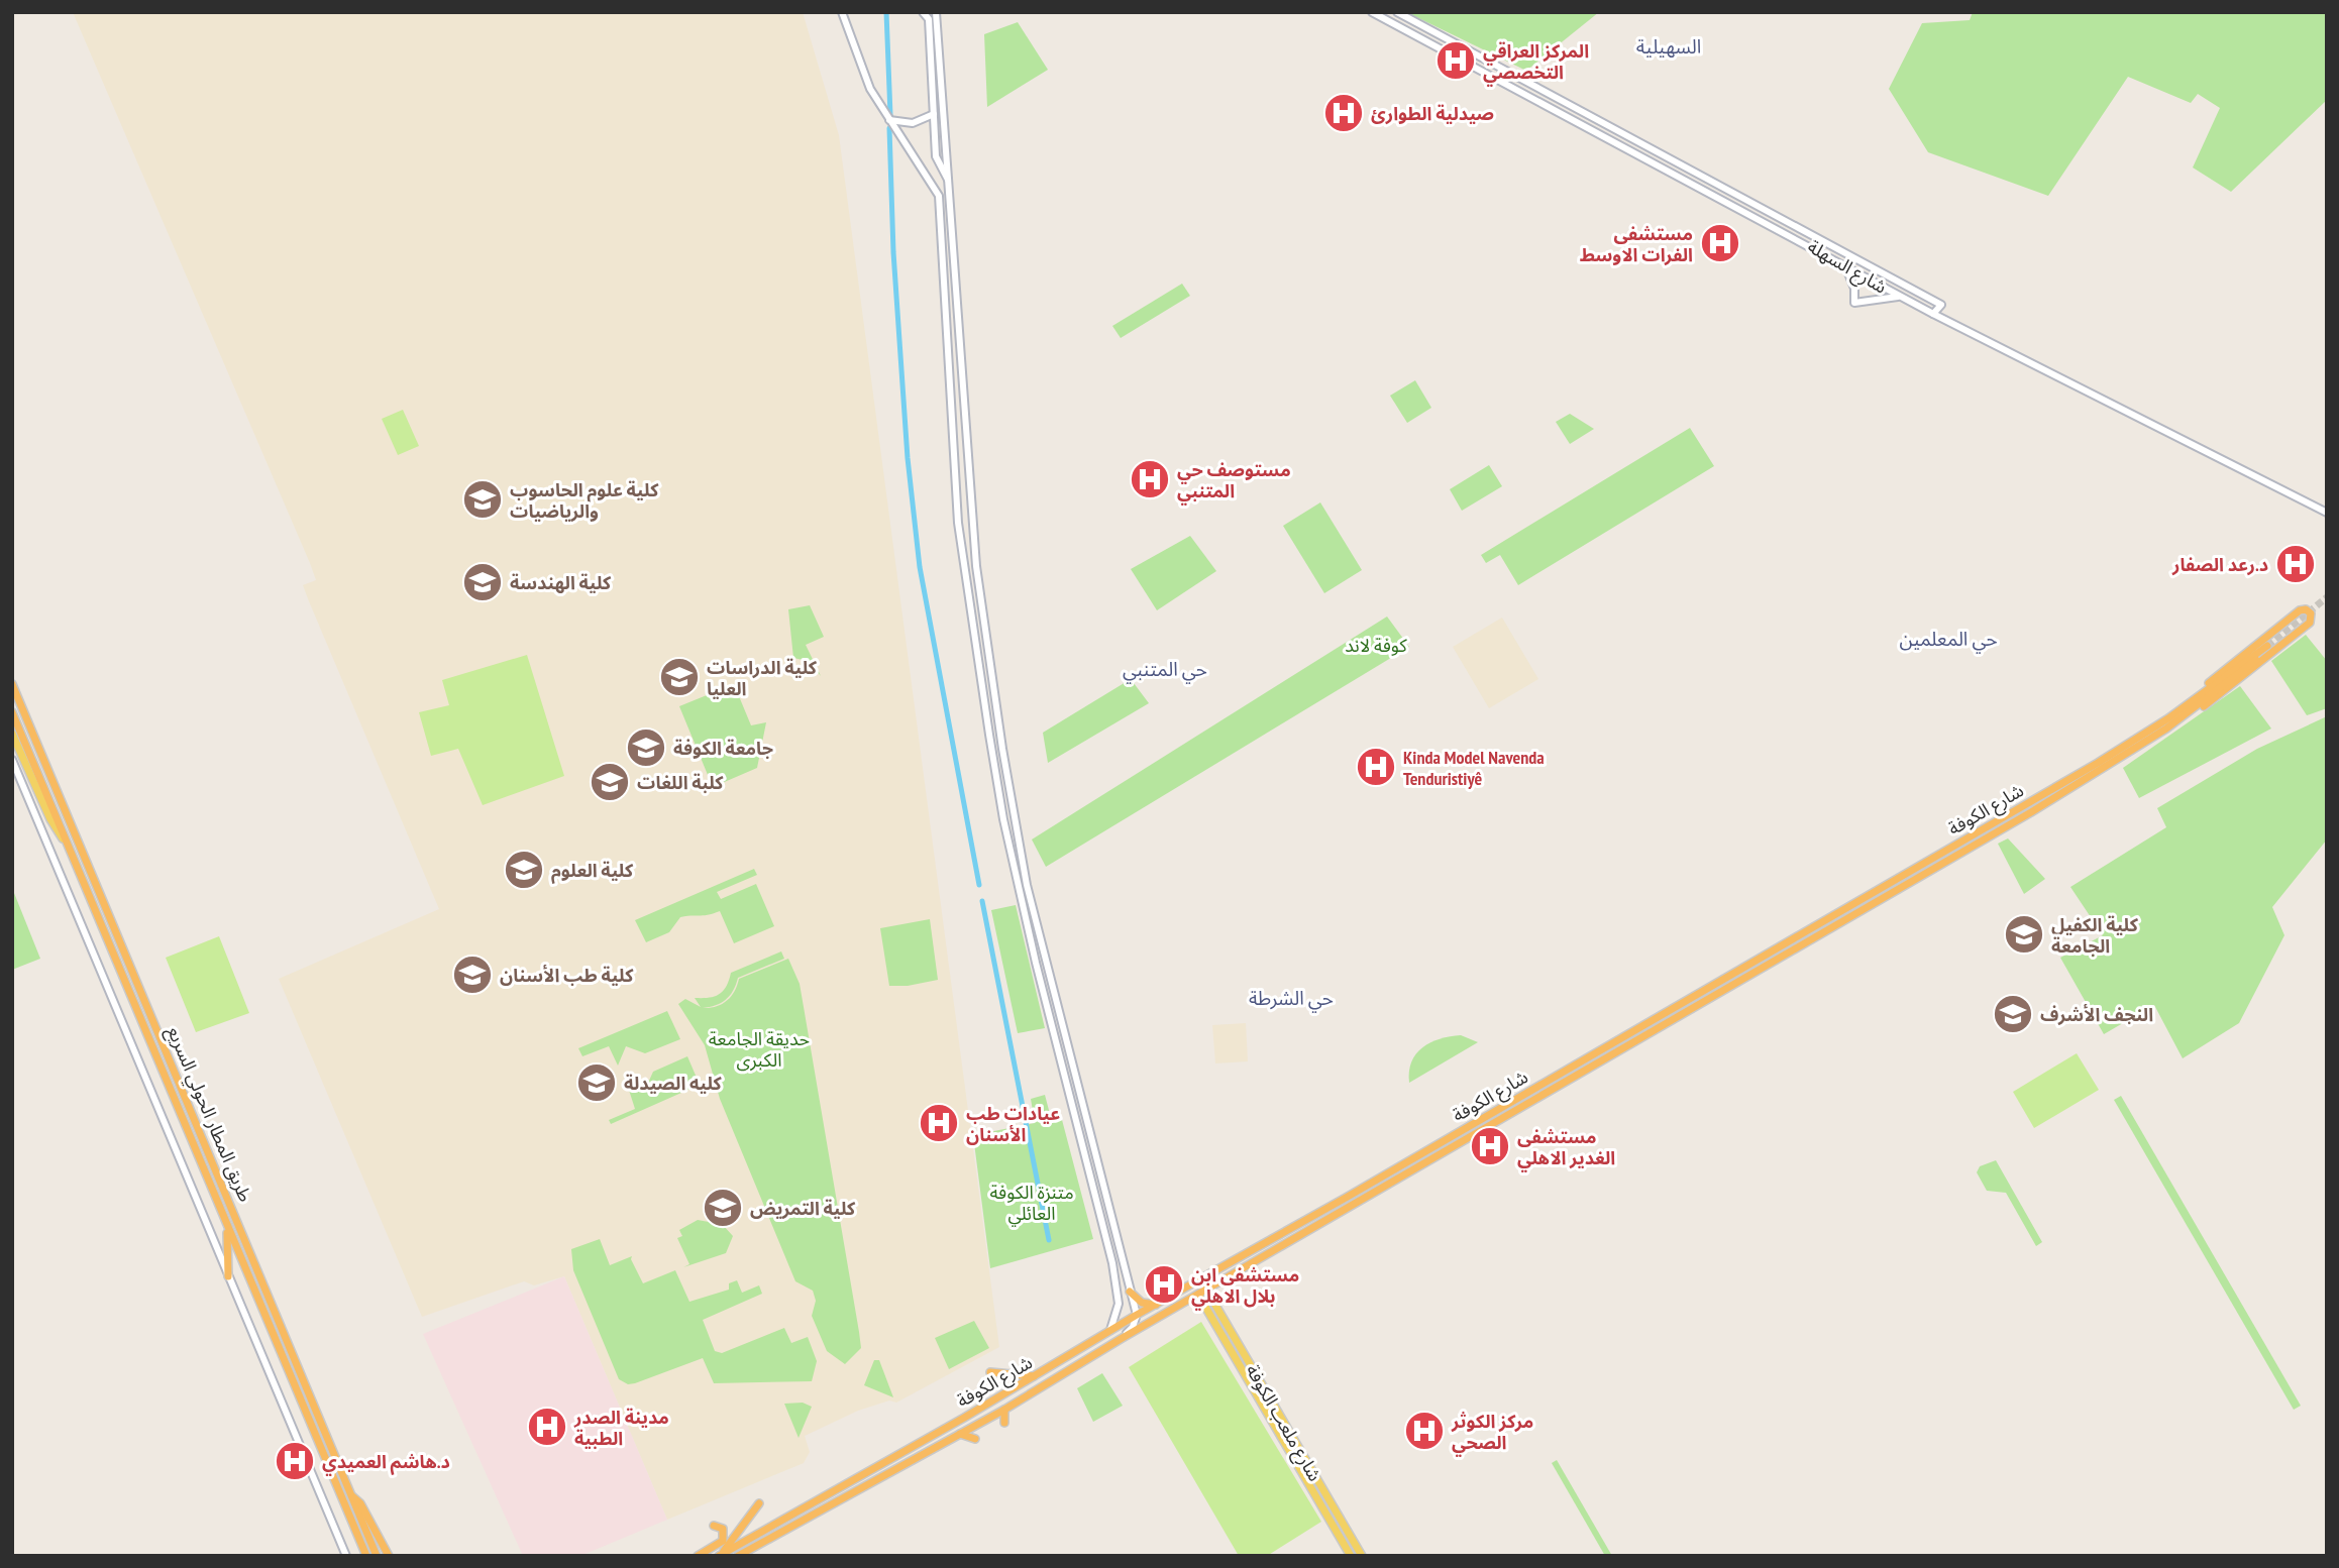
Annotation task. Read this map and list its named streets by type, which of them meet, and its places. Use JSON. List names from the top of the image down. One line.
{"streets":{"highway":["شارع الكوفة","طريق المطار الحولي السريع"],"main road":["شارع السهلة","شارع ملعب الكوفة"]},"crossings":[["شارع الكوفة","شارع ملعب الكوفة"]],"districts":["السهيلية","حي المعلمين","حي المتنبي","حي الشرطة"],"parks":["كوفة لاند","حديقة الجامعة الكبرى","متنزة الكوفة العائلي"],"places":{"hospital":["المركز العراقي التخصصي","صيدلية الطوارئ","مستشفى الفرات الاوسط","مستوصف حي المتنبي","د.رعد الصفار","Kinda Model Navenda Tenduristiyê","عيادات طب الأسنان","مستشفى الغدير الاهلي","مستشفى ابن بلال الاهلي","مدينة الصدر الطبية","مركز الكوثر الصحي","د.هاشم العميدي"],"school or university":["كلية علوم الحاسوب والرياضيات","كلية الهندسة","كلية الدراسات العليا","جامعة الكوفة","كلبة اللغات","كلية العلوم","كلية الكفيل الجامعة","كلية طب الأسنان","النجف الأشرف","كليه الصيدلة","كلية التمريض"]}}
